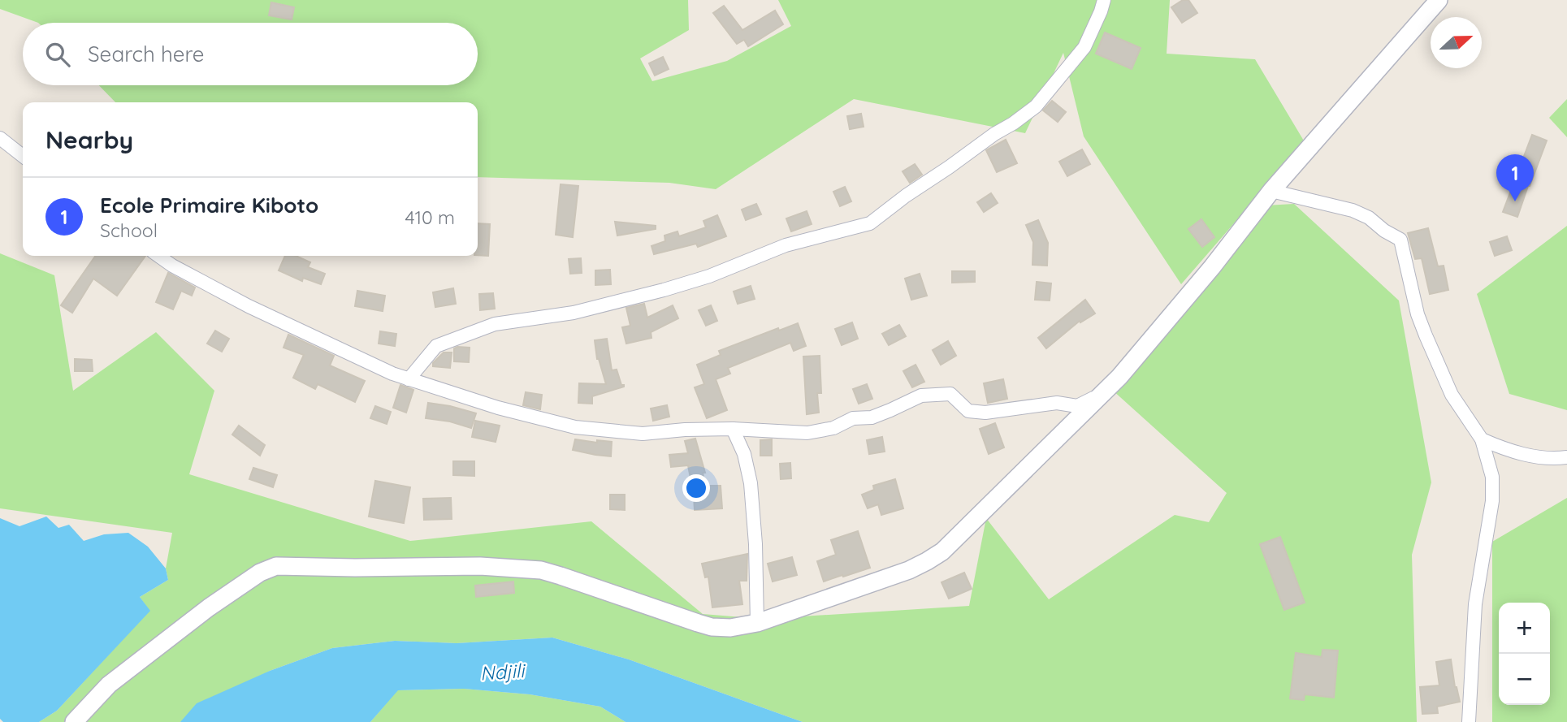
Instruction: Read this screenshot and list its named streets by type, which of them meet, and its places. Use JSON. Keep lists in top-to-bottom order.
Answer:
{
  "water": ["Ndjili"],
  "north": "right",
  "page": {
    "search": "Search here",
    "heading": "Nearby",
    "pins": "1",
    "list": [
      {
        "mark": "1",
        "name": "Ecole Primaire Kiboto",
        "note": "School",
        "value": "410 m"
      }
    ],
    "map_buttons": ["+", "−"]
  }
}
